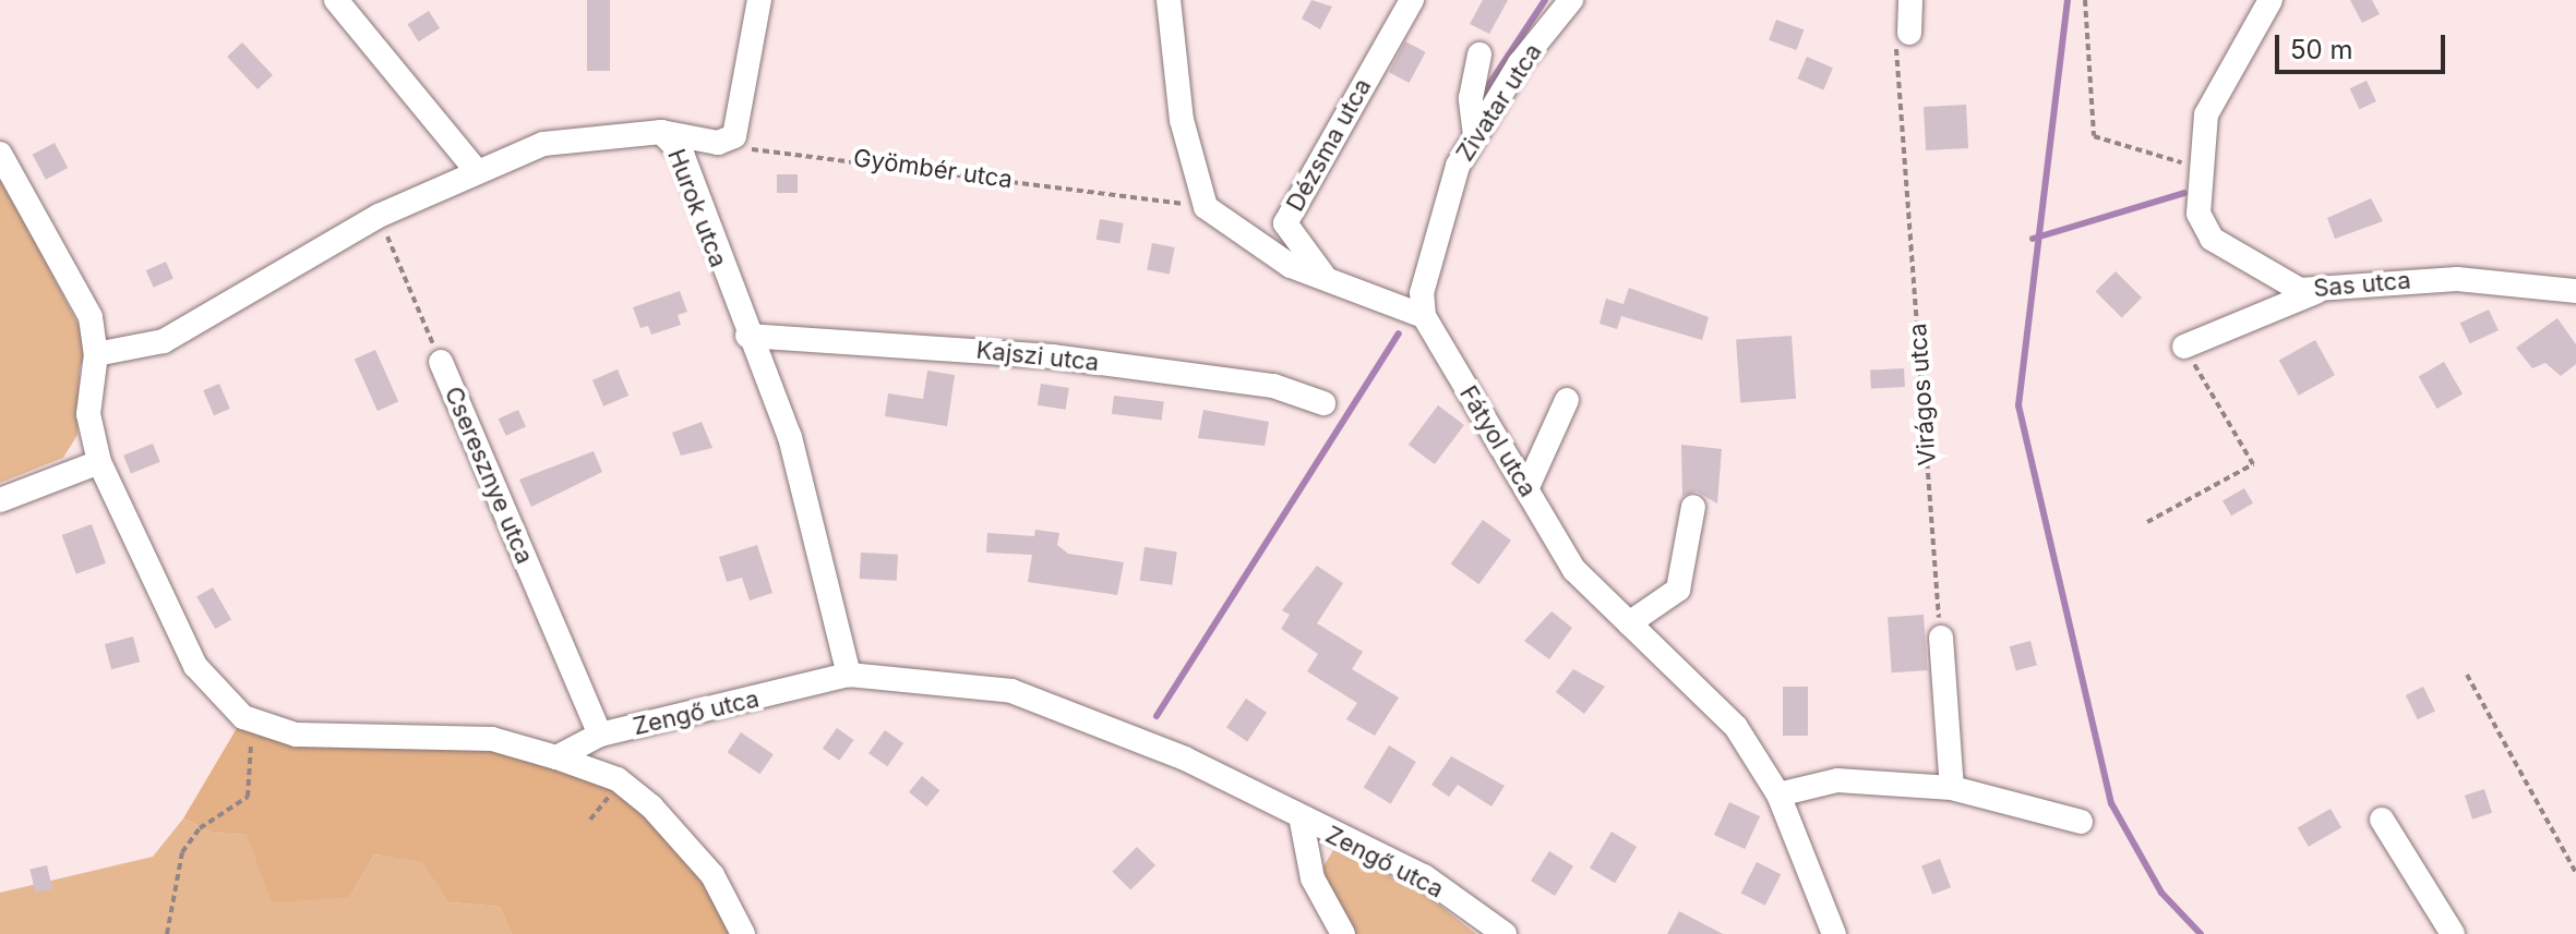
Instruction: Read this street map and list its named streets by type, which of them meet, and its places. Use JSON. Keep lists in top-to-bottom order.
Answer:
{
  "streets": {
    "street": [
      "Zivatar utca",
      "Dézsma utca",
      "Hurok utca",
      "Sas utca",
      "Kajszi utca",
      "Fátyol utca",
      "Cseresznye utca",
      "Zengő utca"
    ],
    "path": ["Gyömbér utca", "Virágos utca"]
  },
  "crossings": [
    ["Zivatar utca", "Fátyol utca"],
    ["Hurok utca", "Kajszi utca"],
    ["Hurok utca", "Cseresznye utca"],
    ["Hurok utca", "Zengő utca"],
    ["Cseresznye utca", "Zengő utca"]
  ],
  "scale_bar": "50 m"
}
